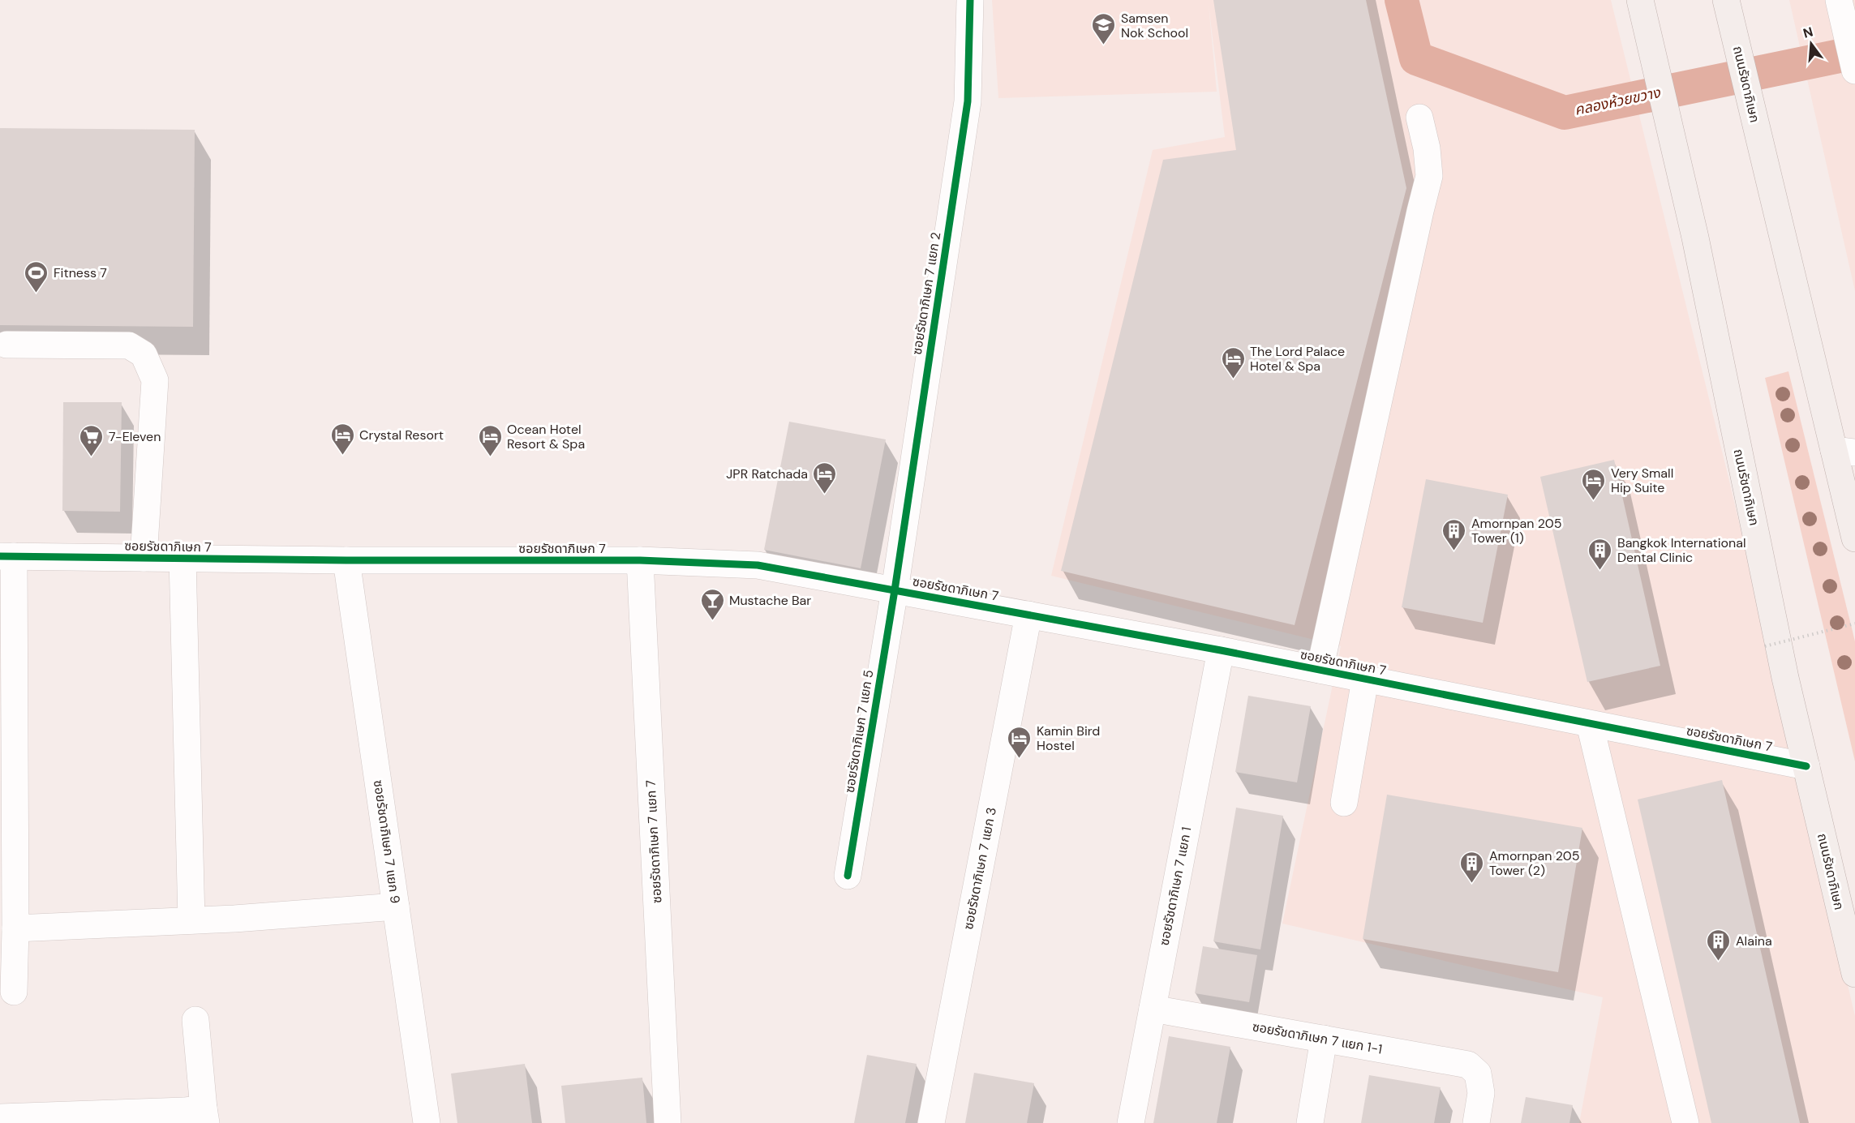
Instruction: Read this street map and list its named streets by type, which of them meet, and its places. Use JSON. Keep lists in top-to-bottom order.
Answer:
{
  "streets": {
    "main road": ["ถนนรัชดาภิเษก"],
    "street": [
      "ซอยรัชดาภิเษก 7 แยก 2",
      "ซอยรัชดาภิเษก 7",
      "ซอยรัชดาภิเษก 7 แยก 5",
      "ซอยรัชดาภิเษก 7 แยก 9",
      "ซอยรัชดาภิเษก 7 แยก 7",
      "ซอยรัชดาภิเษก 7 แยก 3",
      "ซอยรัชดาภิเษก 7 แยก 1",
      "ซอยรัชดาภิเษก 7 แยก 1-1"
    ]
  },
  "crossings": [
    ["ถนนรัชดาภิเษก", "ซอยรัชดาภิเษก 7"],
    ["ซอยรัชดาภิเษก 7 แยก 2", "ซอยรัชดาภิเษก 7"],
    ["ซอยรัชดาภิเษก 7 แยก 2", "ซอยรัชดาภิเษก 7 แยก 5"],
    ["ซอยรัชดาภิเษก 7", "ซอยรัชดาภิเษก 7 แยก 5"],
    ["ซอยรัชดาภิเษก 7", "ซอยรัชดาภิเษก 7 แยก 9"],
    ["ซอยรัชดาภิเษก 7", "ซอยรัชดาภิเษก 7 แยก 7"],
    ["ซอยรัชดาภิเษก 7", "ซอยรัชดาภิเษก 7 แยก 3"],
    ["ซอยรัชดาภิเษก 7", "ซอยรัชดาภิเษก 7 แยก 1"],
    ["ซอยรัชดาภิเษก 7 แยก 1", "ซอยรัชดาภิเษก 7 แยก 1-1"]
  ],
  "water": ["คลองห้วยขวาง"],
  "places": {
    "school or university": ["Samsen Nok School"],
    "sports": ["Fitness 7"],
    "hotel": [
      "The Lord Palace Hotel & Spa",
      "Crystal Resort",
      "Ocean Hotel Resort & Spa",
      "JPR Ratchada",
      "Very Small Hip Suite",
      "Kamin Bird Hostel"
    ],
    "supermarket": ["7-Eleven"],
    "building": [
      "Amornpan 205 Tower (1)",
      "Bangkok International Dental Clinic",
      "Amornpan 205 Tower (2)",
      "Alaina"
    ],
    "bar": ["Mustache Bar"]
  },
  "north": "top"
}
